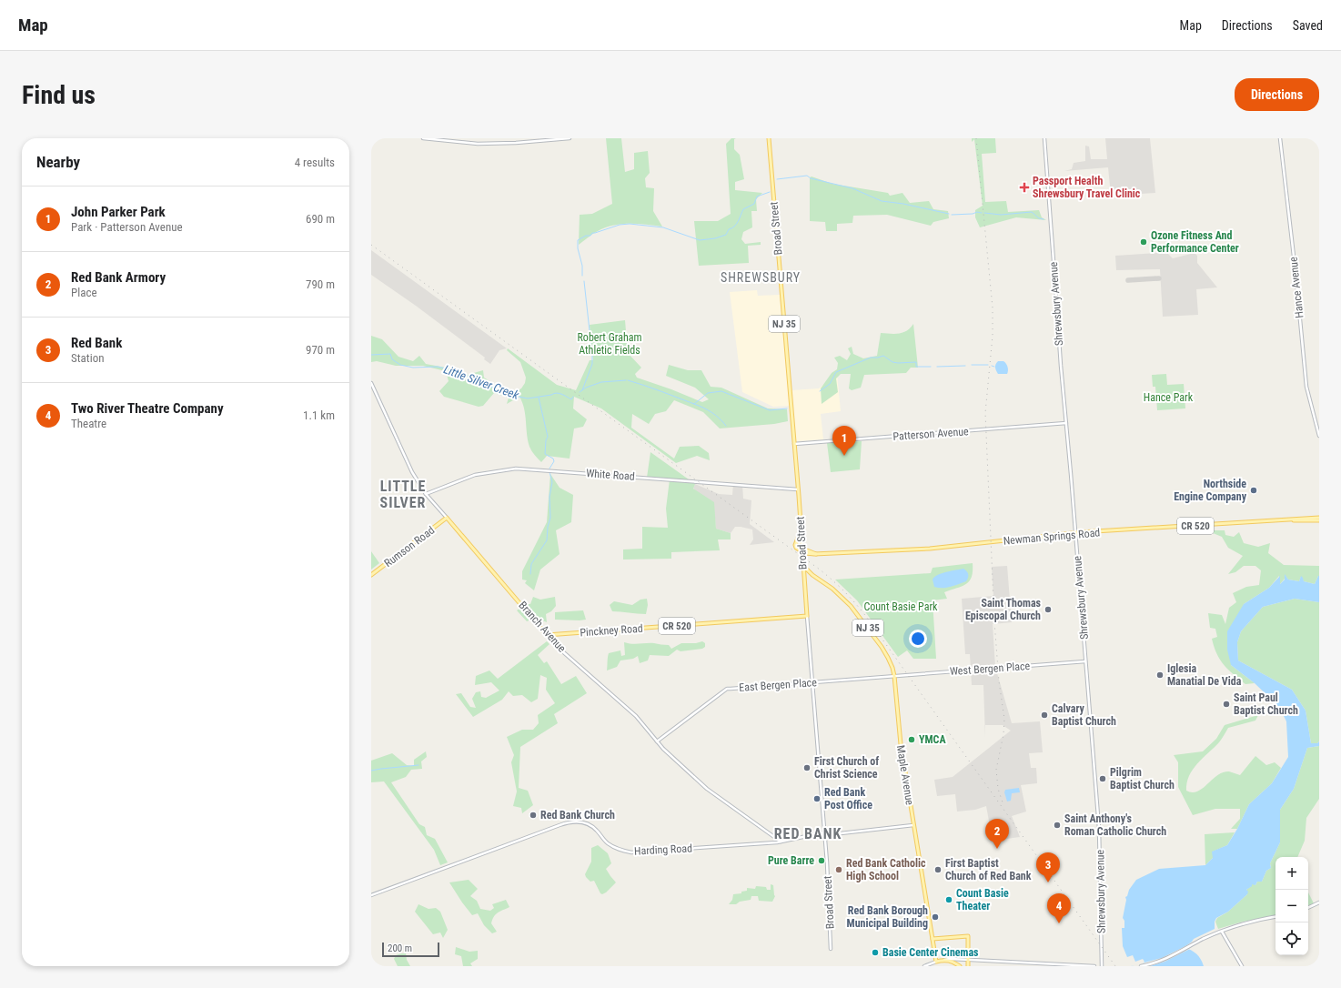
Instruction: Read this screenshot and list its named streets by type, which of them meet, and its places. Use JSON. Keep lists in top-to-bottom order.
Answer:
{
  "streets": {
    "main road": [
      "Broad Street",
      "NJ 35",
      "CR 520",
      "Newman Springs Road",
      "Rumson Road",
      "Branch Avenue",
      "Pinckney Road",
      "Maple Avenue"
    ],
    "street": [
      "Hance Avenue",
      "Shrewsbury Avenue",
      "Patterson Avenue",
      "White Road",
      "West Bergen Place",
      "East Bergen Place",
      "Harding Road"
    ]
  },
  "crossings": [
    ["Broad Street", "Patterson Avenue"],
    ["Broad Street", "White Road"],
    ["Broad Street", "Newman Springs Road"],
    ["Broad Street", "Pinckney Road"],
    ["Broad Street", "East Bergen Place"],
    ["Broad Street", "Maple Avenue"],
    ["Broad Street", "Harding Road"],
    ["Shrewsbury Avenue", "Patterson Avenue"],
    ["Shrewsbury Avenue", "Newman Springs Road"],
    ["Shrewsbury Avenue", "West Bergen Place"],
    ["White Road", "Branch Avenue"],
    ["Rumson Road", "Branch Avenue"],
    ["Branch Avenue", "Pinckney Road"],
    ["Branch Avenue", "East Bergen Place"],
    ["Branch Avenue", "Harding Road"],
    ["West Bergen Place", "East Bergen Place"],
    ["West Bergen Place", "Maple Avenue"],
    ["East Bergen Place", "Maple Avenue"],
    ["Maple Avenue", "Harding Road"]
  ],
  "districts": ["SHREWSBURY", "LITTLE SILVER", "RED BANK"],
  "water": ["Little Silver Creek"],
  "parks": ["Robert Graham Athletic Fields", "Hance Park", "Count Basie Park"],
  "places": {
    "health": ["Passport Health Shrewsbury Travel Clinic"],
    "other": [
      "Ozone Fitness And Performance Center",
      "Northside Engine Company",
      "Saint Thomas Episcopal Church",
      "Iglesia Manatial De Vida",
      "Saint Paul Baptist Church",
      "Calvary Baptist Church",
      "YMCA",
      "First Church of Christ Science",
      "Pilgrim Baptist Church",
      "Red Bank Post Office",
      "Red Bank Church",
      "Saint Anthony's Roman Catholic Church",
      "Pure Barre",
      "Red Bank Catholic High School",
      "First Baptist Church of Red Bank",
      "Count Basie Theater",
      "Red Bank Borough Municipal Building",
      "Basie Center Cinemas"
    ]
  },
  "scale_bar": "200 m",
  "page": {
    "header": "Map",
    "nav": ["Map", "Directions", "Saved"],
    "buttons": "Directions",
    "title": "Find us",
    "heading": ["Nearby", "4 results"],
    "list": [
      {
        "mark": "1",
        "name": "John Parker Park",
        "note": "Park · Patterson Avenue",
        "value": "690 m"
      },
      {
        "mark": "2",
        "name": "Red Bank Armory",
        "note": "Place",
        "value": "790 m"
      },
      {
        "mark": "3",
        "name": "Red Bank",
        "note": "Station",
        "value": "970 m"
      },
      {
        "mark": "4",
        "name": "Two River Theatre Company",
        "note": "Theatre",
        "value": "1.1 km"
      }
    ],
    "pins": [
      "1",
      "2",
      "3",
      "4"
    ],
    "map_buttons": ["+", "−"],
    "scale": "200 m"
  }
}
